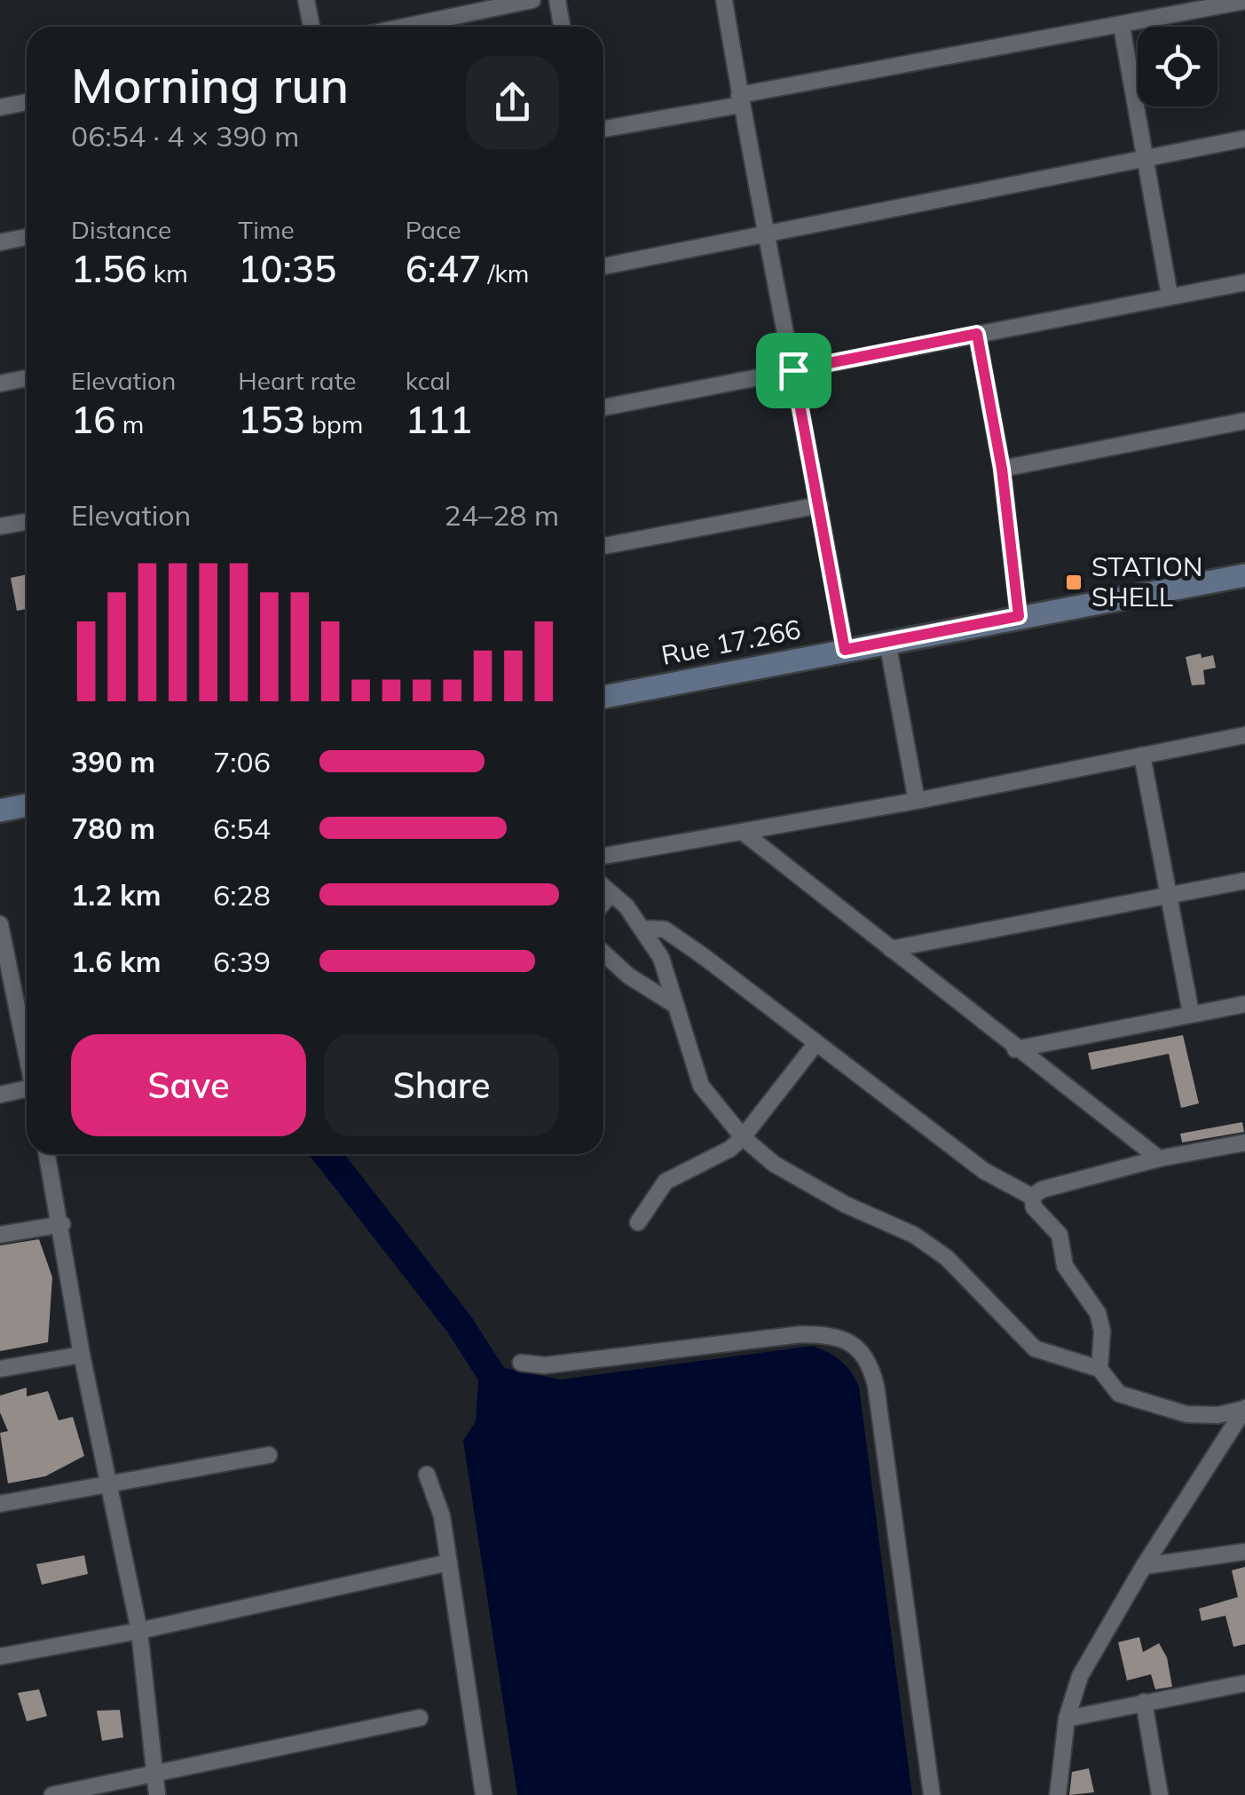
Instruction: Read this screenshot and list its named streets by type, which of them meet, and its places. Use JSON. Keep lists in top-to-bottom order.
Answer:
{
  "streets": {
    "main road": ["Rue 17.266"]
  },
  "places": {
    "transit": ["STATION SHELL"]
  },
  "page": {
    "heading": ["Morning run", "06:54 · 4 × 390 m"],
    "stats": [
      ["Distance", "1.56 km"],
      ["Time", "10:35"],
      ["Pace", "6:47 /km"],
      ["Elevation", "16 m"],
      ["Heart rate", "153 bpm"],
      ["kcal", "111"]
    ],
    "chart": ["Elevation", "24–28 m"],
    "list": [
      {
        "name": "390 m",
        "note": "7:06"
      },
      {
        "name": "780 m",
        "note": "6:54"
      },
      {
        "name": "1.2 km",
        "note": "6:28"
      },
      {
        "name": "1.6 km",
        "note": "6:39"
      }
    ],
    "buttons": ["Save", "Share"]
  }
}
